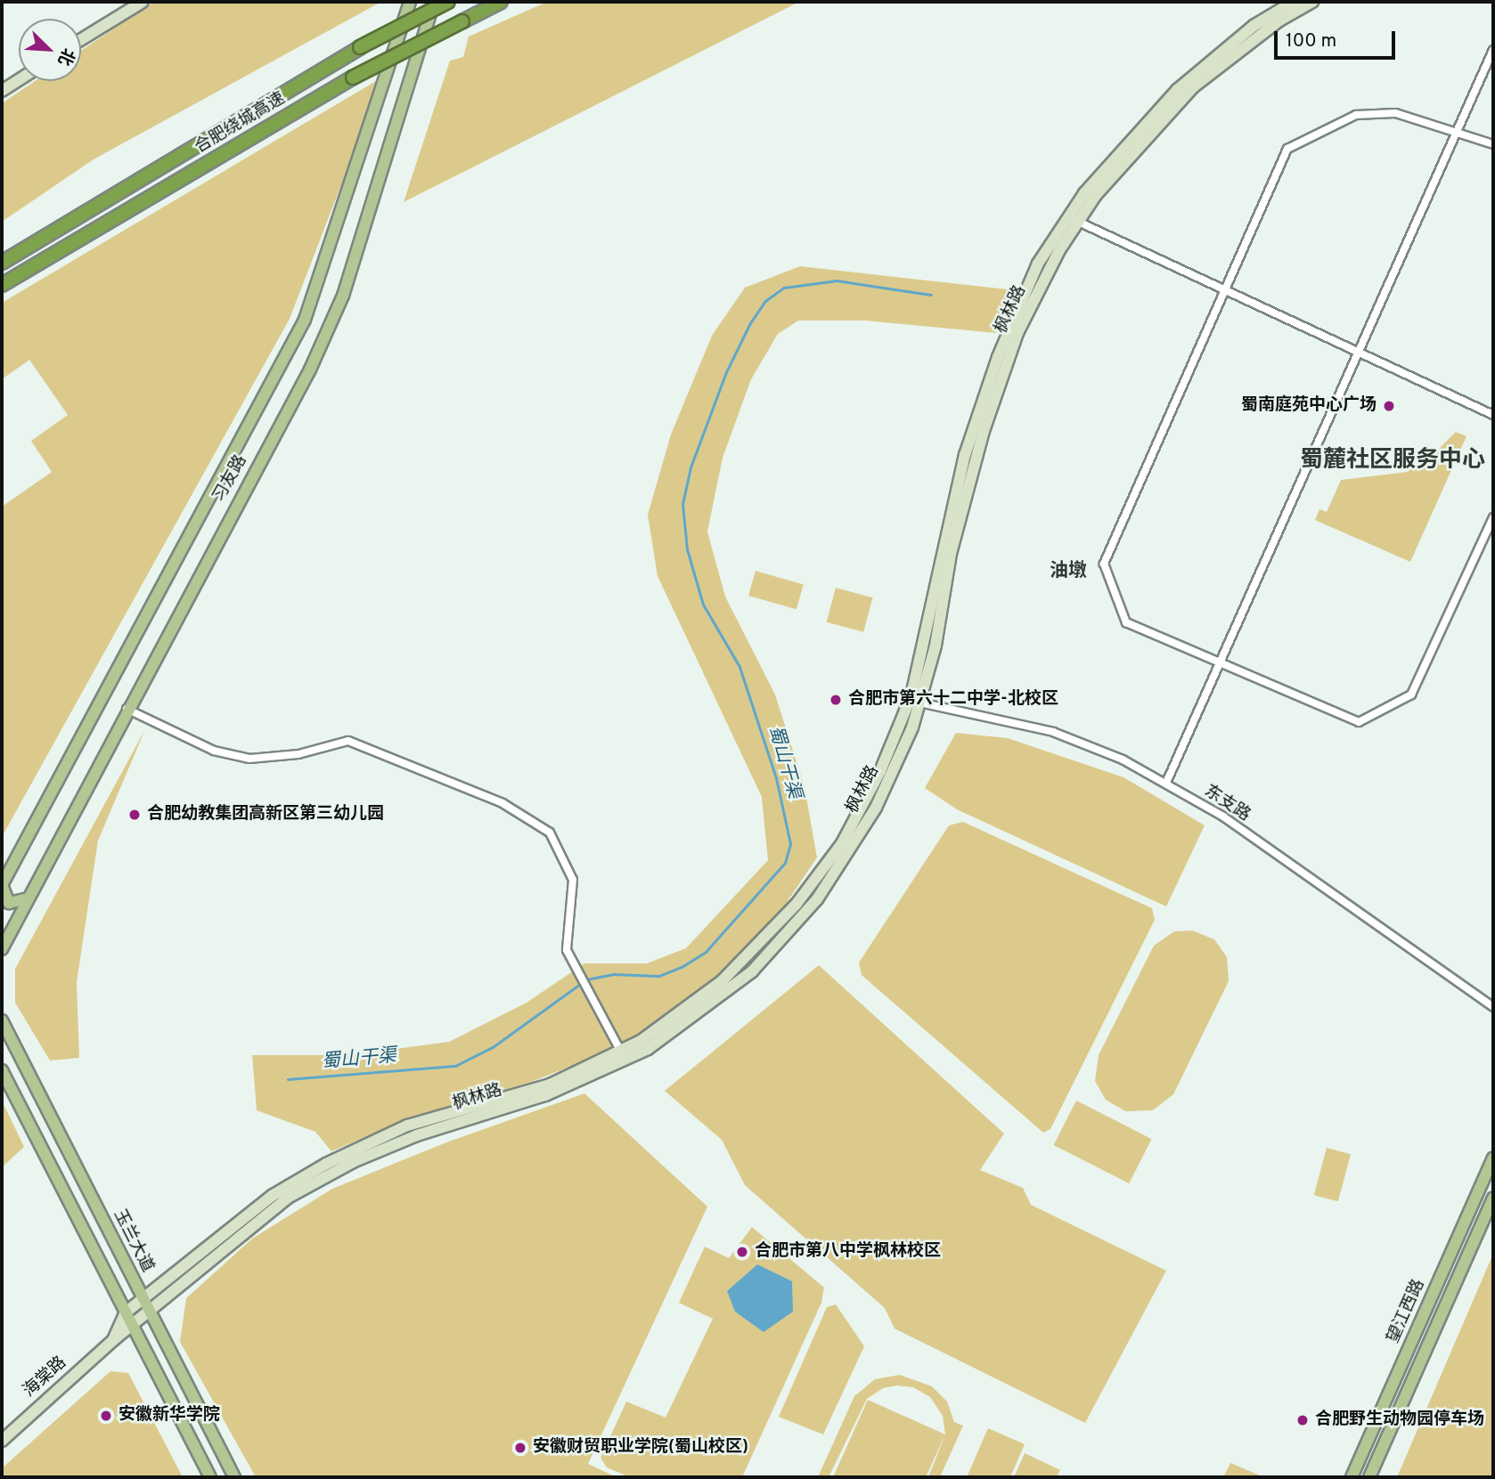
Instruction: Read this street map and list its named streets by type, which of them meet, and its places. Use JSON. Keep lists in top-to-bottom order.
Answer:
{
  "streets": {
    "highway": ["合肥绕城高速"],
    "main road": [
      "枫林路",
      "习友路",
      "玉兰大道",
      "望江西路",
      "海棠路"
    ],
    "street": ["东支路"]
  },
  "crossings": [
    ["枫林路", "东支路"],
    ["枫林路", "玉兰大道"],
    ["枫林路", "海棠路"]
  ],
  "districts": ["蜀麓社区服务中心", "油墩"],
  "water": ["蜀山干渠"],
  "places": [
    "蜀南庭苑中心广场",
    "合肥市第六十二中学-北校区",
    "合肥幼教集团高新区第三幼儿园",
    "合肥市第八中学枫林校区",
    "安徽新华学院",
    "合肥野生动物园停车场",
    "安徽财贸职业学院(蜀山校区)"
  ],
  "scale_bar": "100 m",
  "north": "bottom right"
}
